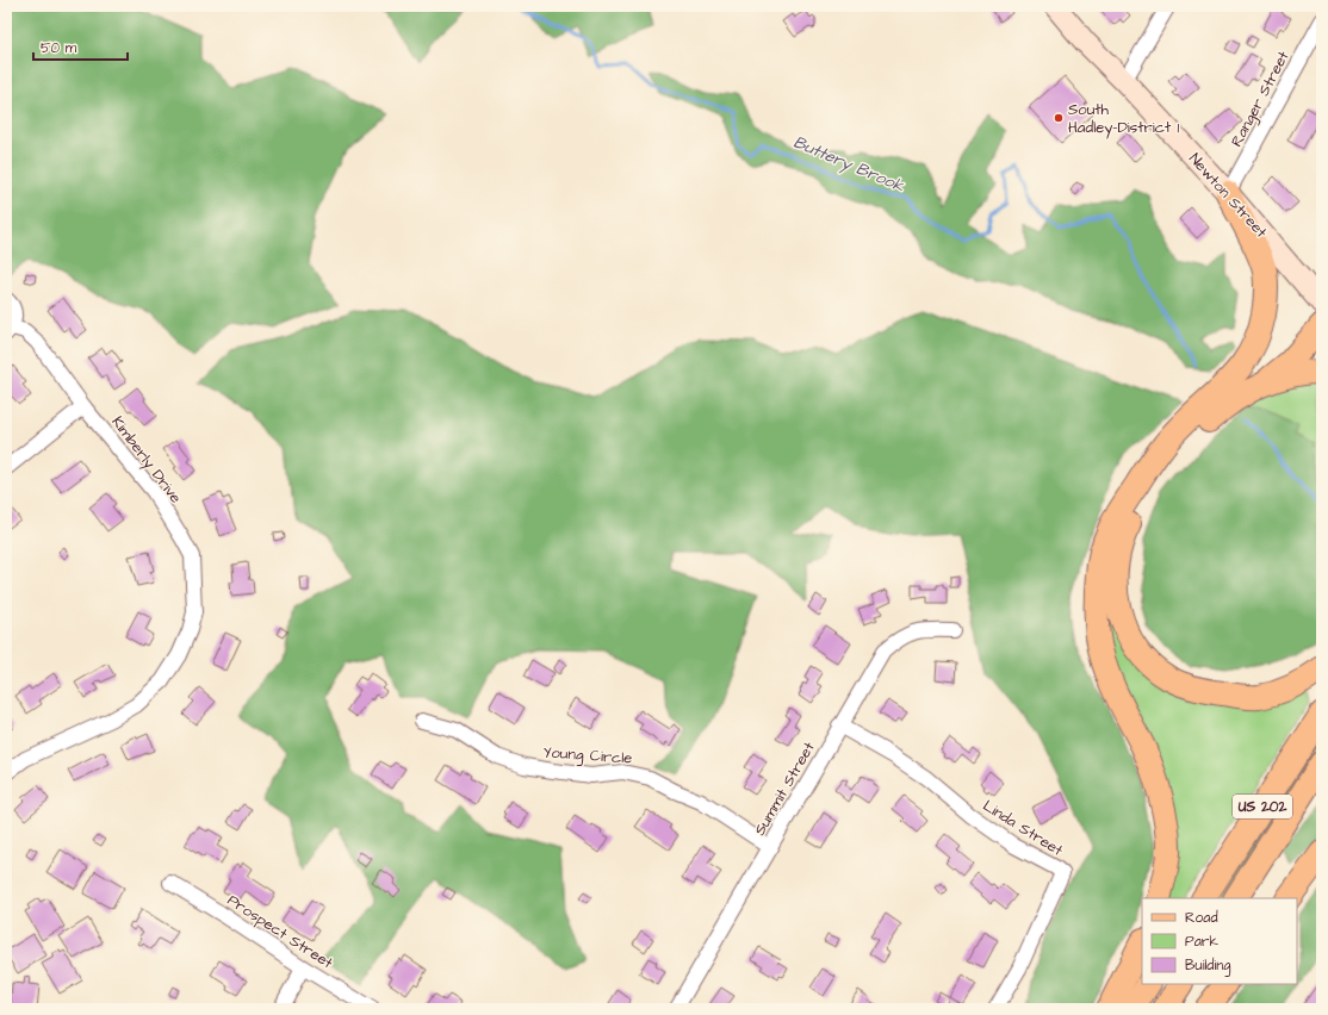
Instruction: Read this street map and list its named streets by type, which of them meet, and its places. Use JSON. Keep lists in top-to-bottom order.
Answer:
{
  "streets": {
    "main road": ["Newton Street", "US 202"],
    "street": [
      "Ranger Street",
      "Kimberly Drive",
      "Young Circle",
      "Summit Street",
      "Linda Street",
      "Prospect Street"
    ]
  },
  "crossings": [
    ["Ranger Street", "Newton Street"],
    ["Young Circle", "Summit Street"],
    ["Summit Street", "Linda Street"]
  ],
  "water": ["Buttery Brook"],
  "places": ["South Hadley-District 1"],
  "legend": ["Road", "Park", "Building"],
  "scale_bar": "50 m"
}
